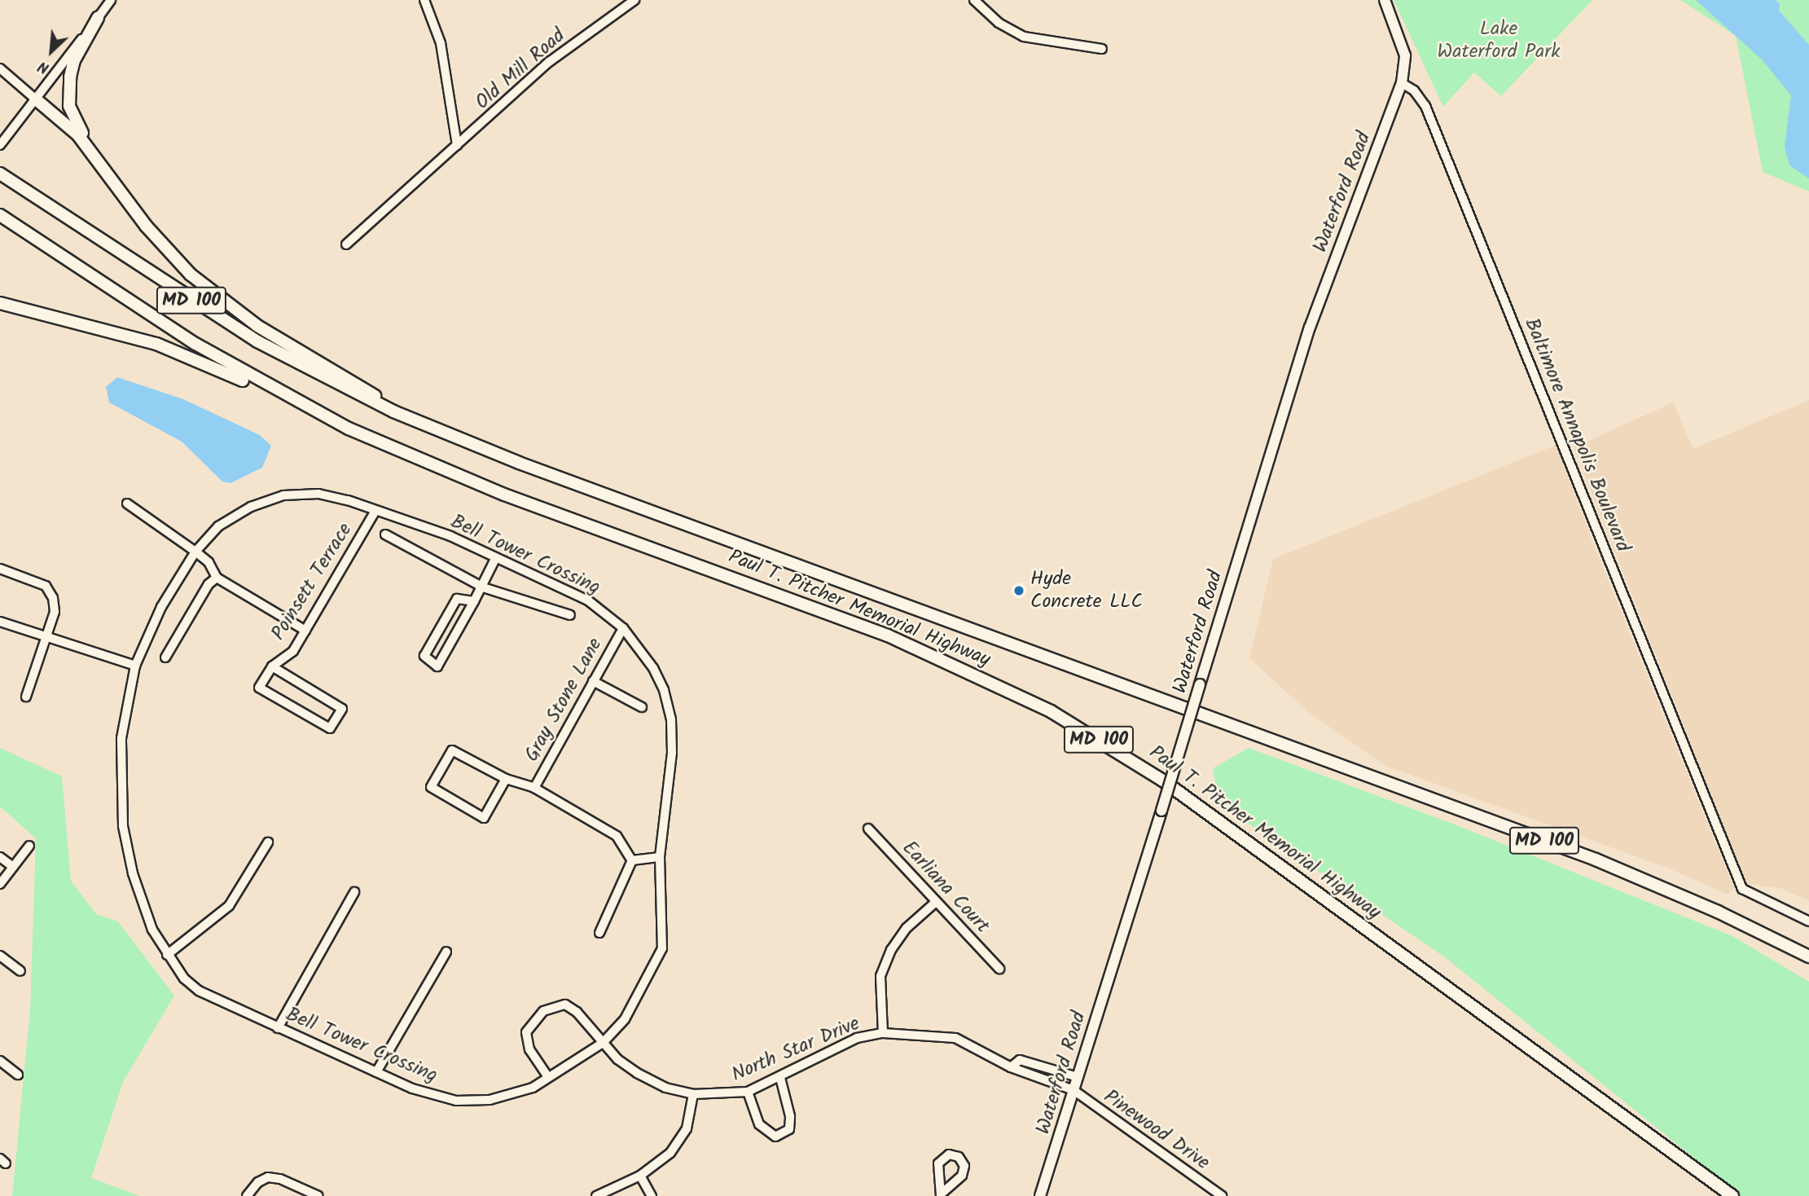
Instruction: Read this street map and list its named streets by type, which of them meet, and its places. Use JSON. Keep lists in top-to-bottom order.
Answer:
{
  "streets": {
    "highway": ["MD 100", "Paul T. Pitcher Memorial Highway"],
    "main road": ["Waterford Road"],
    "street": [
      "Old Mill Road",
      "Baltimore Annapolis Boulevard",
      "Bell Tower Crossing",
      "Poinsett Terrace",
      "Gray Stone Lane",
      "Earliana Court",
      "North Star Drive",
      "Pinewood Drive"
    ]
  },
  "crossings": [
    ["Waterford Road", "Baltimore Annapolis Boulevard"],
    ["Waterford Road", "North Star Drive"],
    ["Waterford Road", "Pinewood Drive"],
    ["Bell Tower Crossing", "Poinsett Terrace"],
    ["Bell Tower Crossing", "Gray Stone Lane"],
    ["Bell Tower Crossing", "North Star Drive"],
    ["North Star Drive", "Pinewood Drive"]
  ],
  "parks": ["Lake Waterford Park"],
  "places": ["Hyde Concrete LLC"],
  "north": "bottom left"
}
